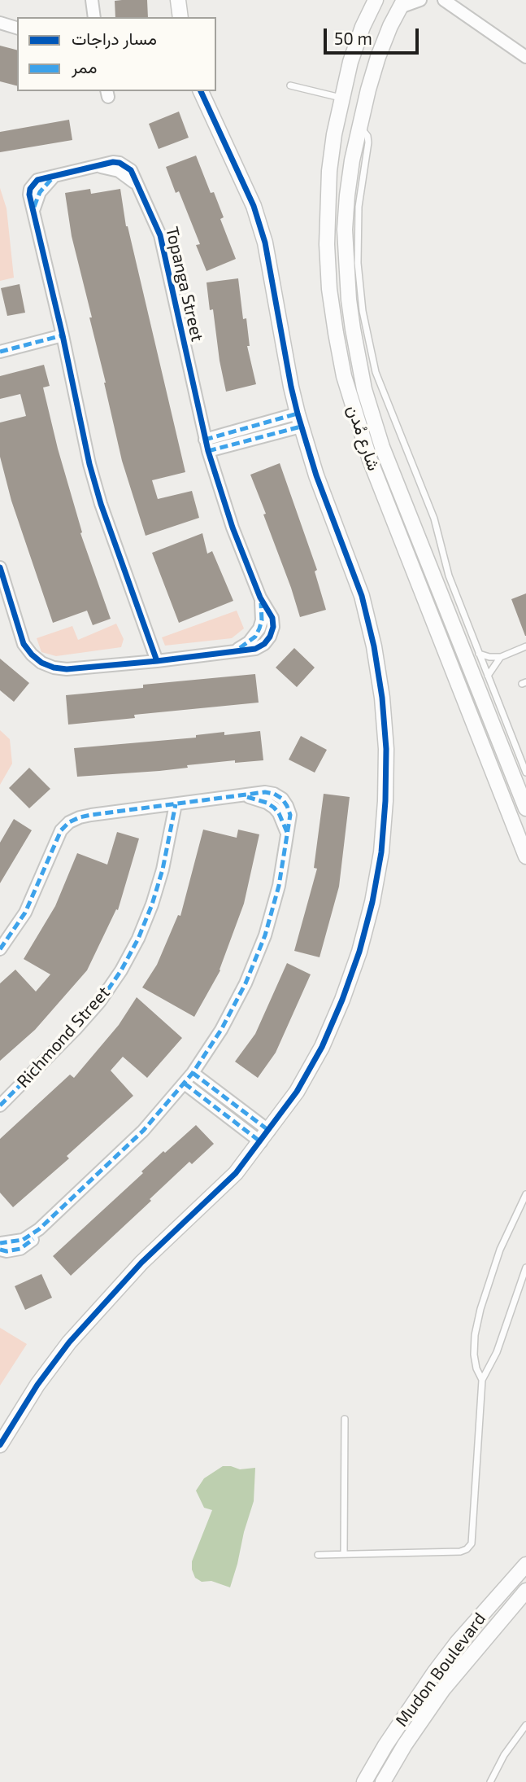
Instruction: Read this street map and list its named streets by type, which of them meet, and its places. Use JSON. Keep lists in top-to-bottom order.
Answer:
{
  "streets": {
    "street": [
      "Topanga Street",
      "شارع مُدن",
      "Richmond Street",
      "Mudon Boulevard"
    ]
  },
  "legend": ["مسار دراجات", "ممر"],
  "scale_bar": "50 m"
}
